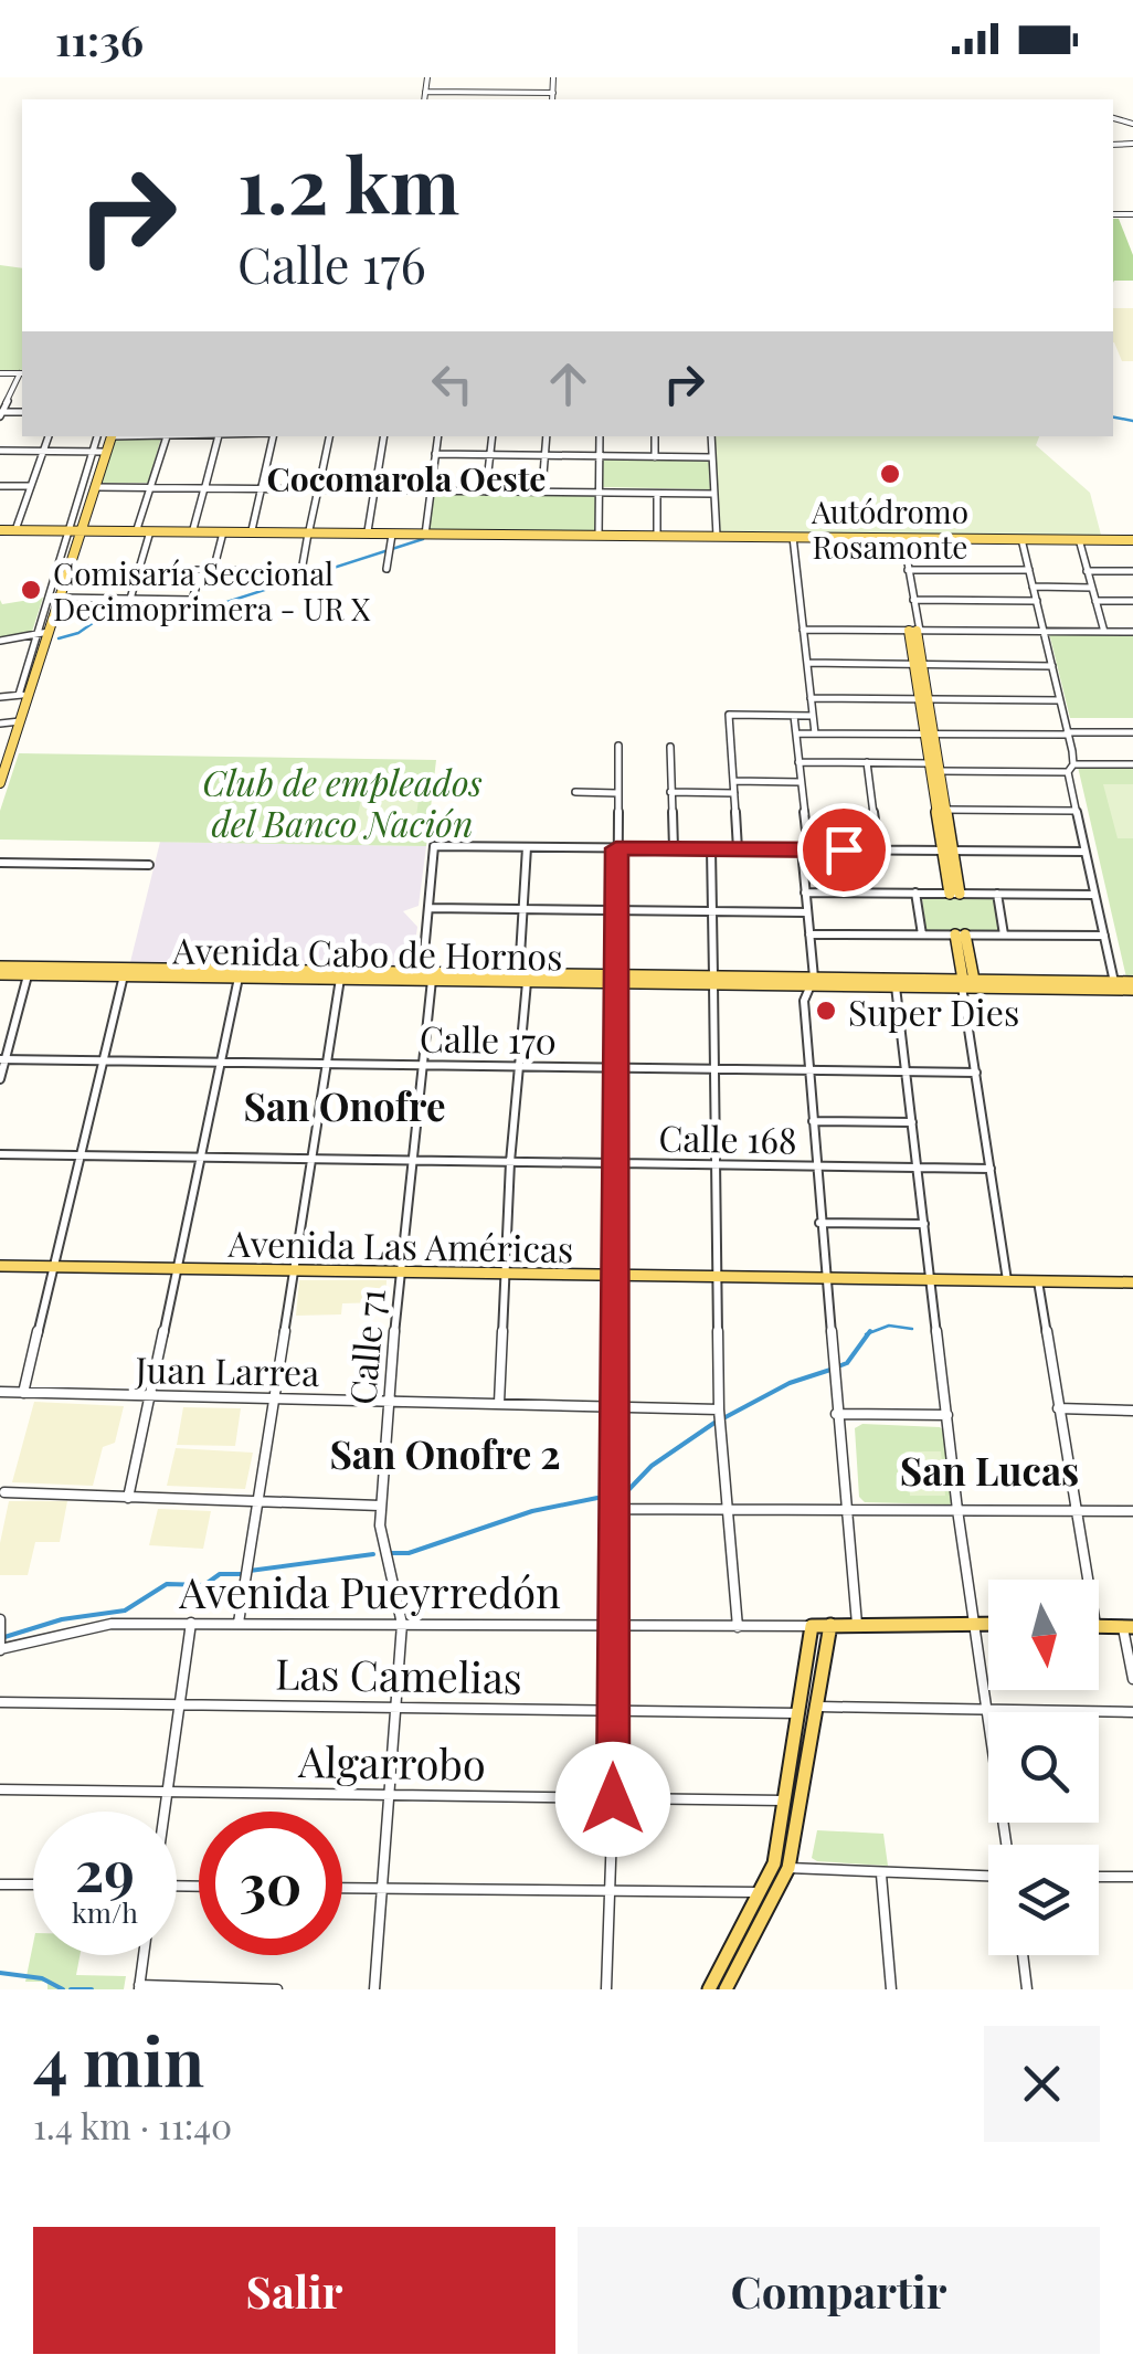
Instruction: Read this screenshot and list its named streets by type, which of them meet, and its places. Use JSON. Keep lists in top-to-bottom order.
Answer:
{
  "streets": {
    "main road": ["Avenida Cabo de Hornos", "Avenida Las Américas", "Avenida Pueyrredón"],
    "street": [
      "Calle 170",
      "Calle 168",
      "Calle 71",
      "Juan Larrea",
      "Las Camelias",
      "Algarrobo"
    ]
  },
  "crossings": [
    ["Avenida Cabo de Hornos", "Calle 71"],
    ["Calle 170", "Calle 71"],
    ["Calle 168", "Calle 71"],
    ["Avenida Las Américas", "Calle 71"],
    ["Calle 71", "Juan Larrea"],
    ["Calle 71", "Avenida Pueyrredón"],
    ["Calle 71", "Las Camelias"],
    ["Calle 71", "Algarrobo"]
  ],
  "districts": [
    "Cocomarola Oeste",
    "San Onofre",
    "San Onofre 2",
    "San Lucas"
  ],
  "parks": ["Club de empleados del Banco Nación"],
  "places": ["Autódromo Rosamonte", "Comisaría Seccional Decimoprimera - UR X", "Super Dies"],
  "north": "bottom",
  "page": {
    "status": "11:36",
    "turn": ["1.2 km", "Calle 176"],
    "speed": "29 km/h",
    "limit": "30",
    "heading": ["4 min", "1.4 km · 11:40"],
    "buttons": ["Salir", "Compartir"]
  }
}
